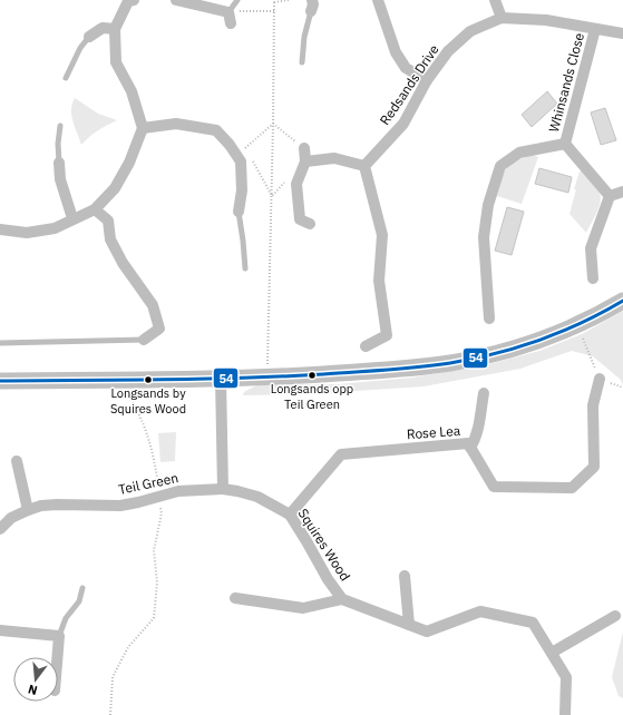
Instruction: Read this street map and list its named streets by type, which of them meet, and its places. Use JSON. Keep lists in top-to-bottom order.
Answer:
{
  "streets": {
    "street": [
      "Whinsands Close",
      "Redsands Drive",
      "Rose Lea",
      "Teil Green",
      "Squires Wood"
    ]
  },
  "crossings": [
    ["Whinsands Close", "Redsands Drive"],
    ["Rose Lea", "Squires Wood"],
    ["Teil Green", "Squires Wood"]
  ],
  "places": ["Longsands opp Teil Green", "Longsands by Squires Wood"],
  "lines": ["transit line 54"],
  "north": "bottom"
}
